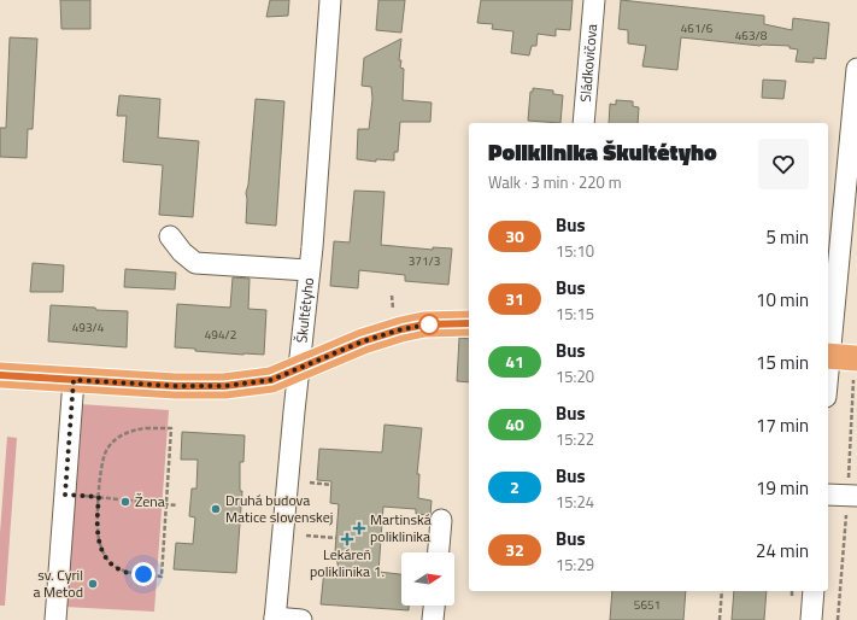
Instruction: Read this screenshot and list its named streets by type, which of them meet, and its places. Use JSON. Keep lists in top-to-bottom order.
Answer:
{
  "streets": {
    "street": ["Sládkovičova", "Škultétyho"]
  },
  "places": {
    "other": ["Žena", "Druhá budova Matice slovenskej", "sv. Cyril a Metod"],
    "health": ["Martinská poliklinika", "Lekáreň poliklinika 1."]
  },
  "lines": ["bus line 30"],
  "house_numbers": [
    "461/6",
    "463/8",
    "371/3",
    "493/4",
    "494/2",
    "5651"
  ],
  "north": "right",
  "page": {
    "heading": ["Poliklinika Škultétyho", "Walk · 3 min · 220 m"],
    "list": [
      {
        "mark": "30",
        "name": "Bus",
        "note": "15:10",
        "value": "5 min"
      },
      {
        "mark": "31",
        "name": "Bus",
        "note": "15:15",
        "value": "10 min"
      },
      {
        "mark": "41",
        "name": "Bus",
        "note": "15:20",
        "value": "15 min"
      },
      {
        "mark": "40",
        "name": "Bus",
        "note": "15:22",
        "value": "17 min"
      },
      {
        "mark": "2",
        "name": "Bus",
        "note": "15:24",
        "value": "19 min"
      },
      {
        "mark": "32",
        "name": "Bus",
        "note": "15:29",
        "value": "24 min"
      }
    ]
  }
}
